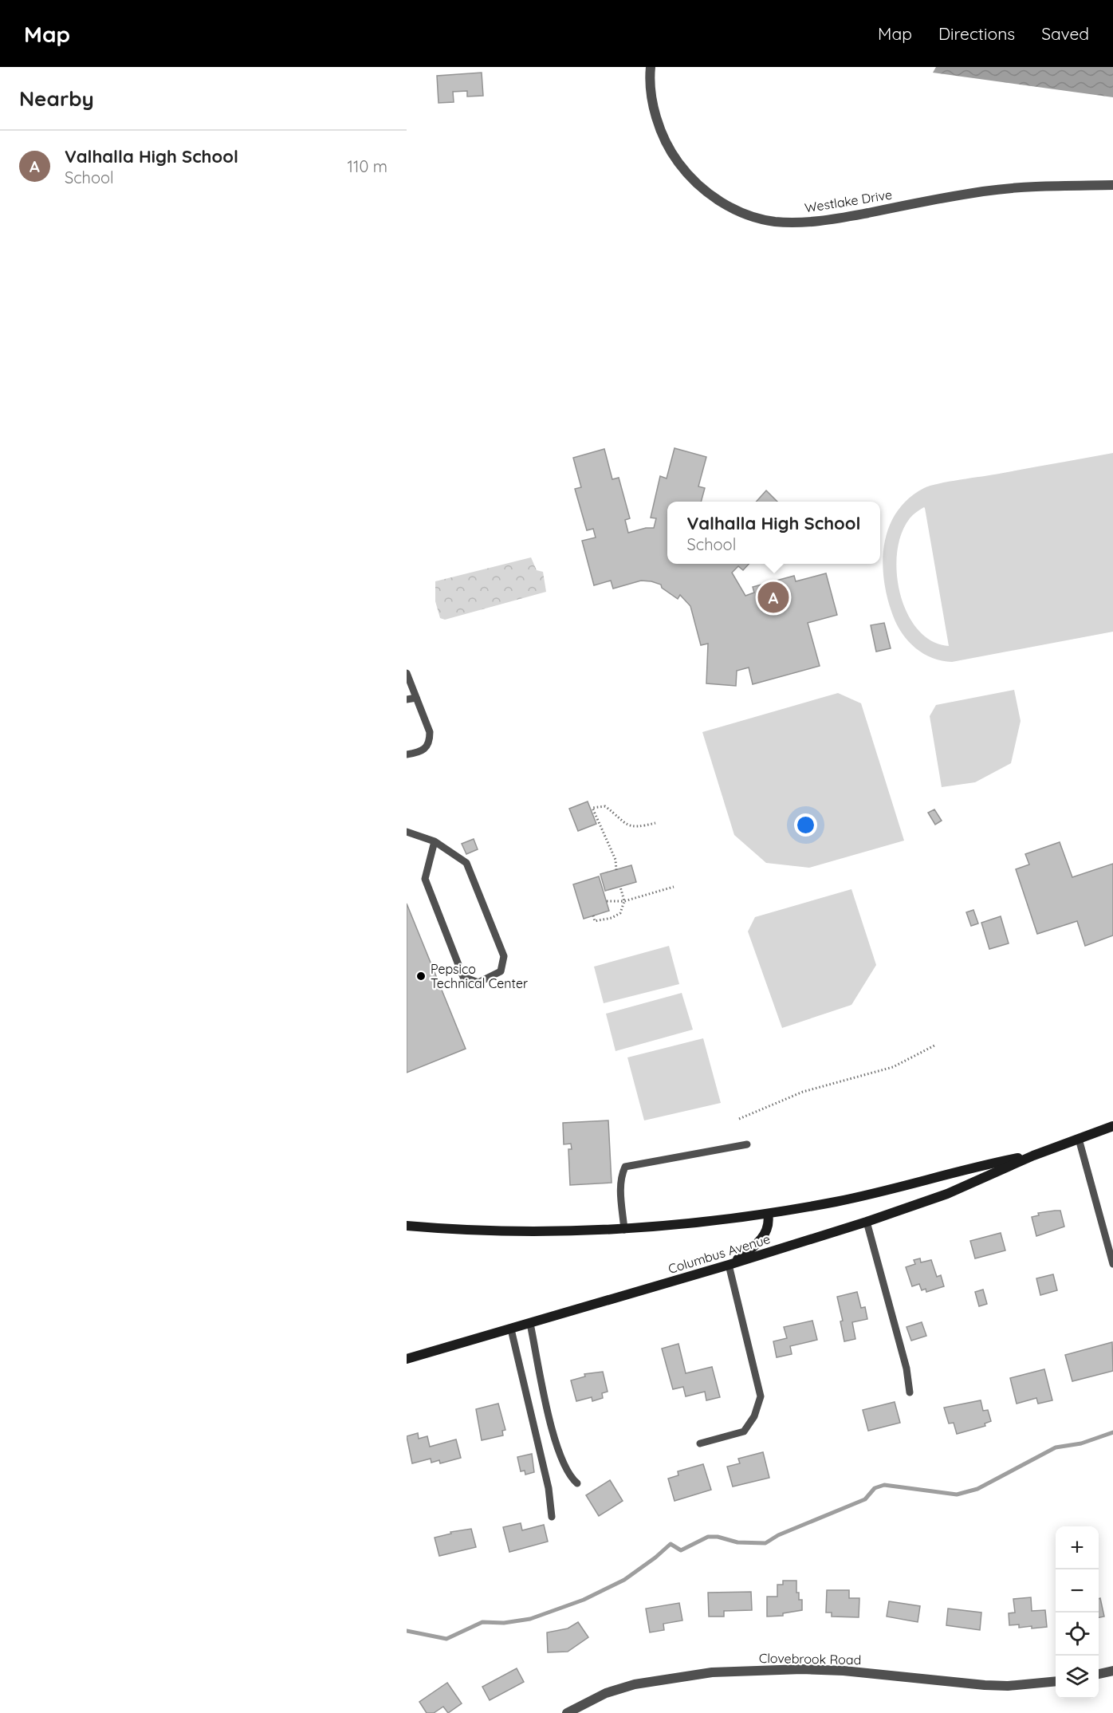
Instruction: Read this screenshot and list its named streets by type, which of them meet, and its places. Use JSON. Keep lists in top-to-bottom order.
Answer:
{
  "streets": {
    "street": ["Westlake Drive", "Columbus Avenue", "Clovebrook Road"]
  },
  "places": ["Pepsico Technical Center"],
  "page": {
    "header": "Map",
    "nav": ["Map", "Directions", "Saved"],
    "heading": "Nearby",
    "list": [
      {
        "mark": "A",
        "name": "Valhalla High School",
        "note": "School",
        "value": "110 m"
      }
    ],
    "popup": ["Valhalla High School", "School"],
    "pins": "A",
    "map_buttons": ["+", "−"]
  }
}
